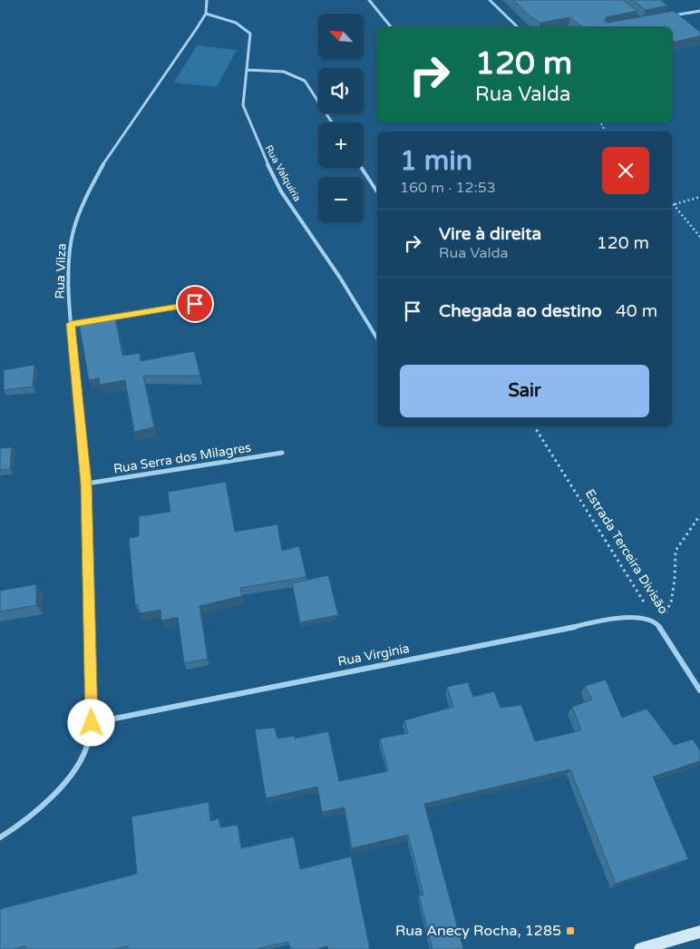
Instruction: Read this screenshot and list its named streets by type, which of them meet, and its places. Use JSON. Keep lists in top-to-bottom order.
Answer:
{
  "streets": {
    "street": [
      "Rua Valquíria",
      "Rua Vilza",
      "Rua Serra dos Milagres",
      "Estrada Terceira Divisão",
      "Rua Virginia"
    ]
  },
  "crossings": [
    ["Rua Valquíria", "Rua Vilza"],
    ["Rua Vilza", "Rua Serra dos Milagres"],
    ["Rua Vilza", "Rua Virginia"],
    ["Estrada Terceira Divisão", "Rua Virginia"]
  ],
  "places": {
    "transit": ["Rua Anecy Rocha, 1285"]
  },
  "north": "top left",
  "page": {
    "map_buttons": ["+", "−"],
    "turn": ["120 m", "Rua Valda"],
    "heading": ["1 min", "160 m · 12:53"],
    "list": [
      {
        "name": "Vire à direita",
        "note": "Rua Valda",
        "value": "120 m"
      },
      {
        "name": "Chegada ao destino",
        "value": "40 m"
      }
    ],
    "buttons": "Sair"
  }
}
